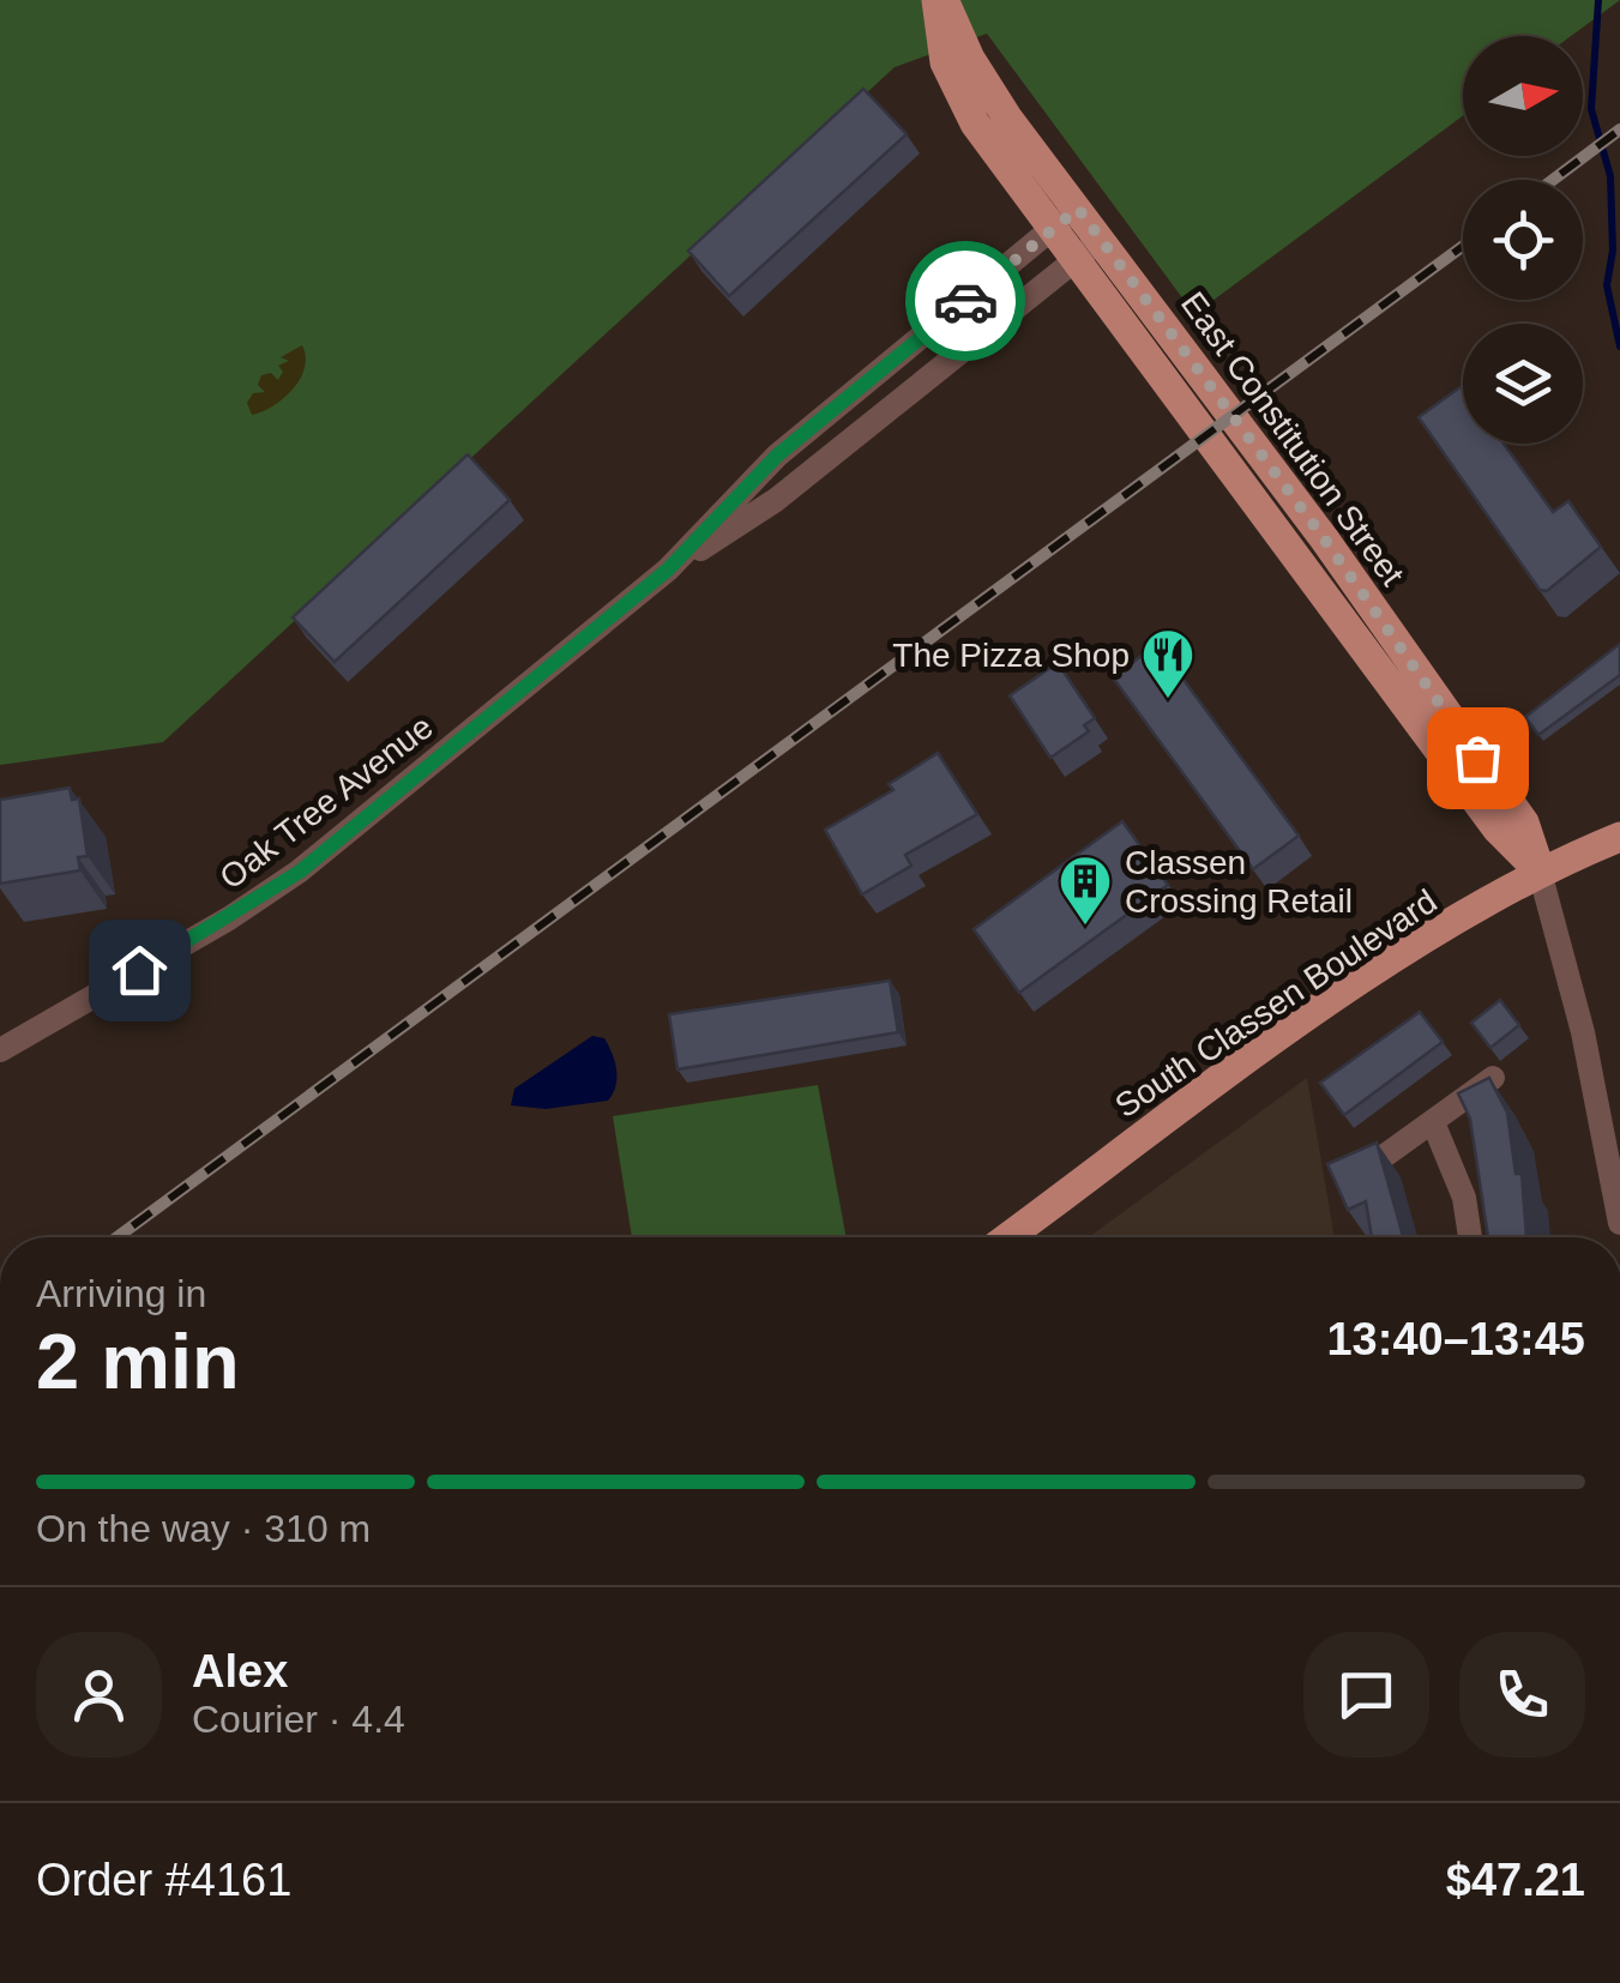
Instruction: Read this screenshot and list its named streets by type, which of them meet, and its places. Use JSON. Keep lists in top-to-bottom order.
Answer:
{
  "streets": {
    "main road": ["East Constitution Street", "South Classen Boulevard"],
    "street": ["Oak Tree Avenue"]
  },
  "crossings": [
    ["East Constitution Street", "Oak Tree Avenue"],
    ["East Constitution Street", "South Classen Boulevard"]
  ],
  "places": {
    "restaurant": ["The Pizza Shop"],
    "building": ["Classen Crossing Retail"]
  },
  "north": "right",
  "page": {
    "heading": ["2 min", "Arriving in", "13:40–13:45"],
    "panel": [
      "Alex",
      "Courier · 4.4",
      "Order #4161",
      "$47.21"
    ],
    "bar": "On the way · 310 m"
  }
}
